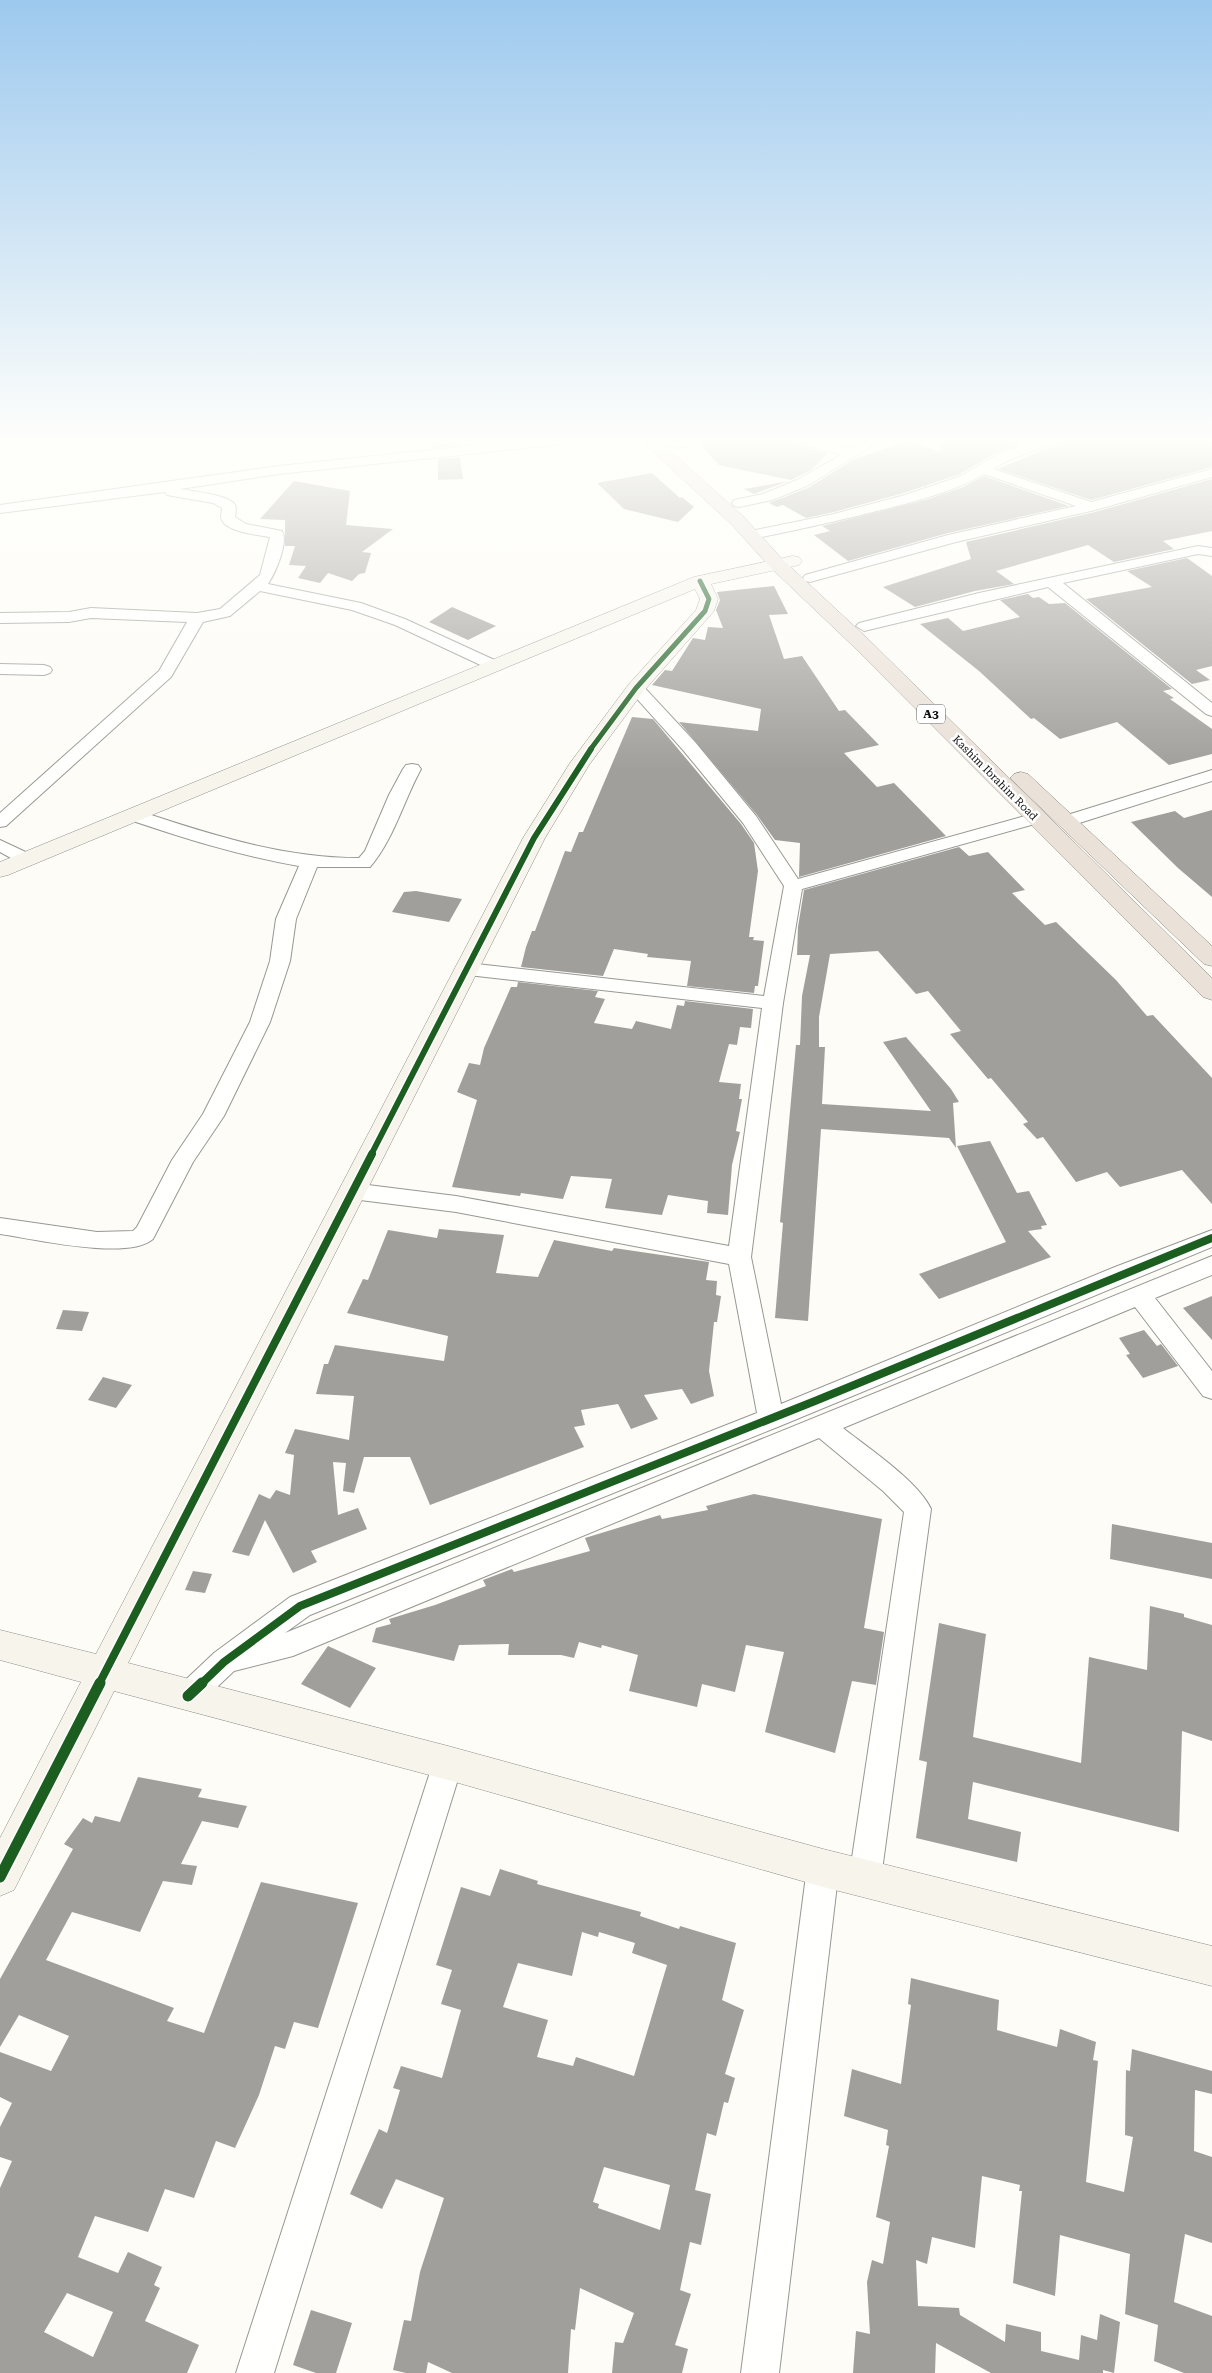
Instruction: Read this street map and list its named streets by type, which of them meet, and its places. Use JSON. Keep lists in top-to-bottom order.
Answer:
{
  "streets": {
    "highway": ["A3", "Kashim Ibrahim Road"]
  }
}
